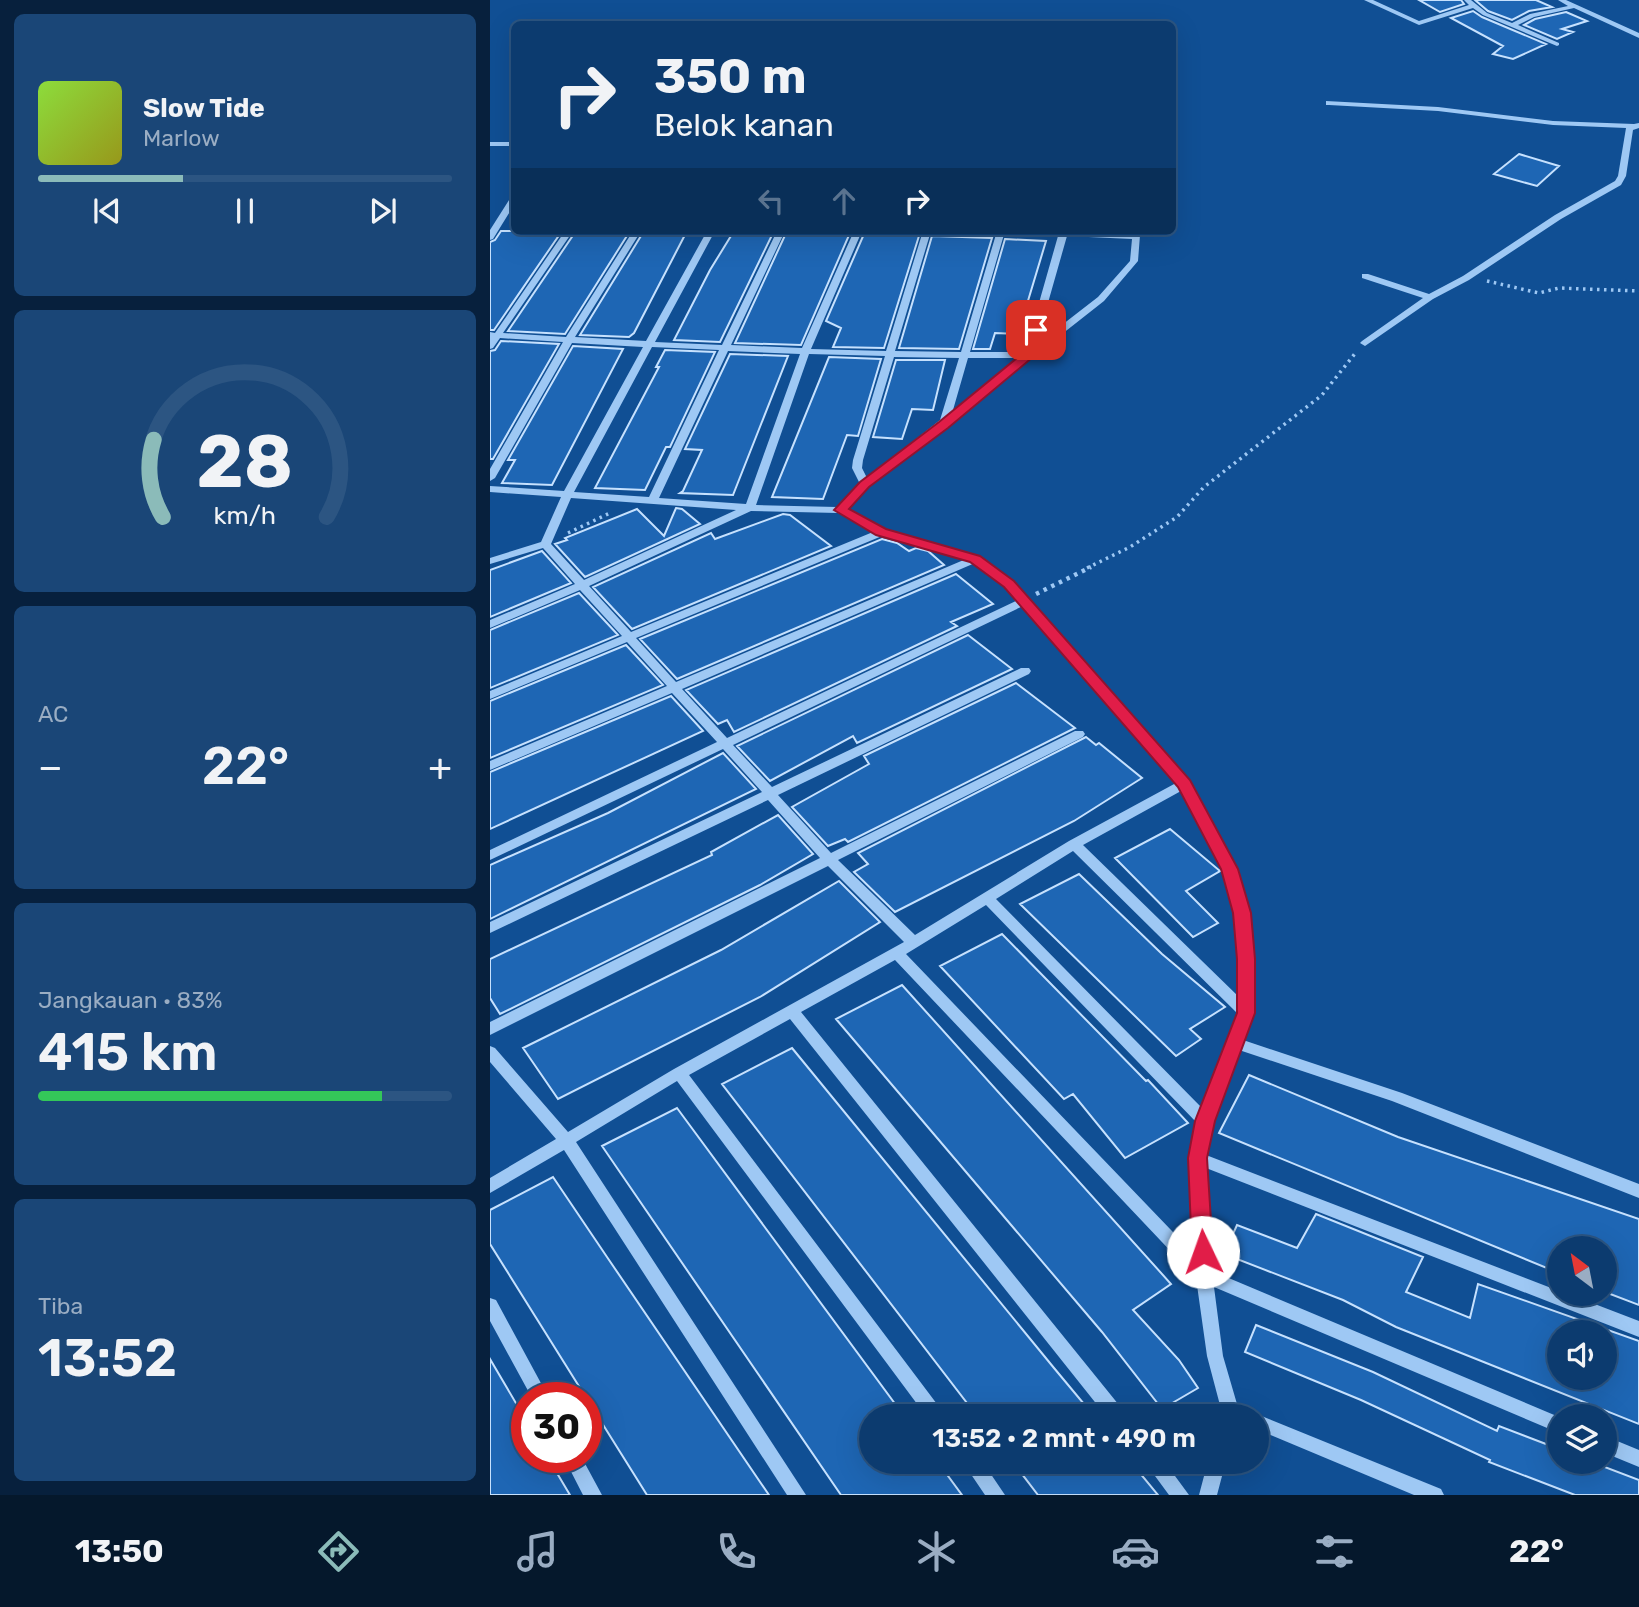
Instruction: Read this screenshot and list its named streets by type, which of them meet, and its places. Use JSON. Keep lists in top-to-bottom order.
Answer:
{
  "north": "top left",
  "page": {
    "turn": ["350 m", "Belok kanan"],
    "song": ["Slow Tide", "Marlow"],
    "tile": [
      "AC",
      ["Jangkauan · 83%", "415 km"],
      ["Tiba", "13:52"]
    ],
    "heat": ["−", "22°", "+"],
    "limit": "30",
    "trip": "13:52 · 2 mnt · 490 m",
    "tabs": ["13:50", "22°"],
    "gauge": ["28", "km/h"]
  }
}
